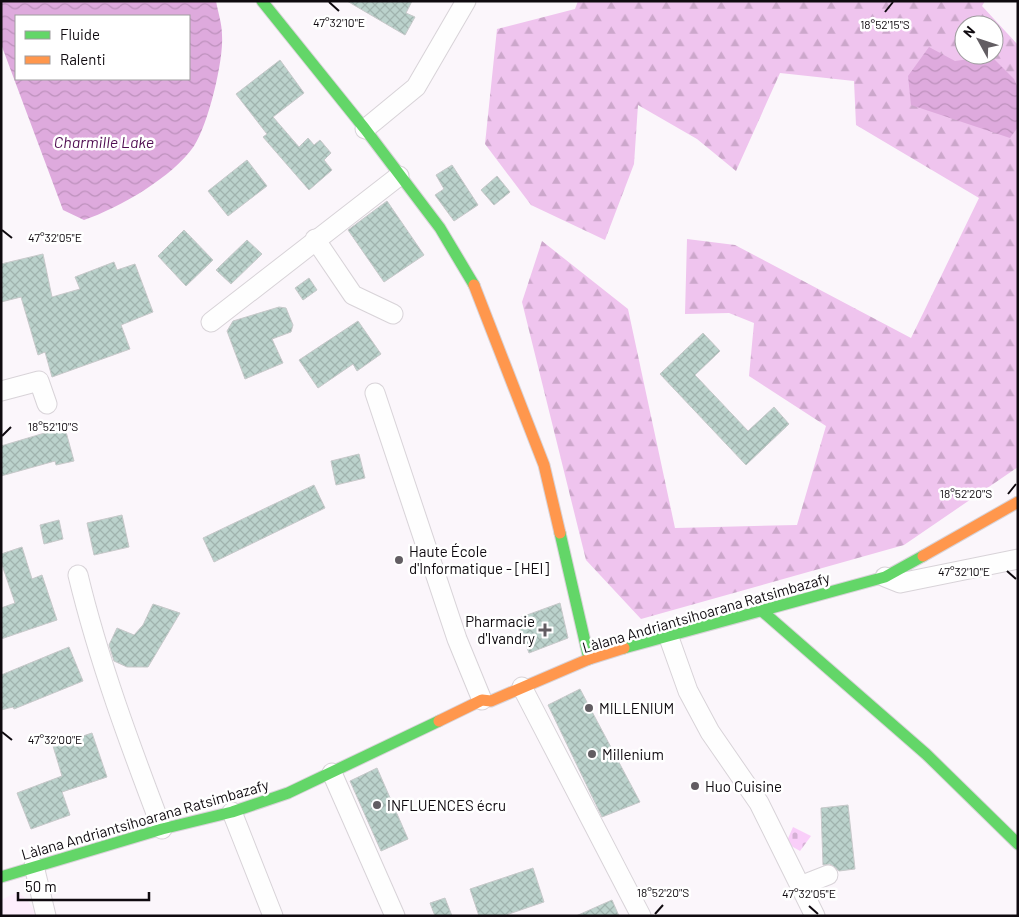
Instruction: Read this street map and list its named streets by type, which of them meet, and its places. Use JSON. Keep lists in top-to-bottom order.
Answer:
{
  "streets": {
    "main road": ["Làlana Andriantsihoarana Ratsimbazafy"]
  },
  "water": ["Charmille Lake"],
  "places": {
    "other": [
      "Haute École d'Informatique - [HEI]",
      "MILLENIUM",
      "Millenium",
      "Huo Cuisine",
      "INFLUENCES écru"
    ],
    "health": ["Pharmacie d'Ivandry"]
  },
  "legend": ["Fluide", "Ralenti"],
  "scale_bar": "50 m",
  "north": "top left",
  "coordinates": [
    "47°32'10\"E",
    "18°52'15\"S",
    "47°32'05\"E",
    "18°52'10\"S",
    "18°52'20\"S",
    "47°32'00\"E"
  ]
}
